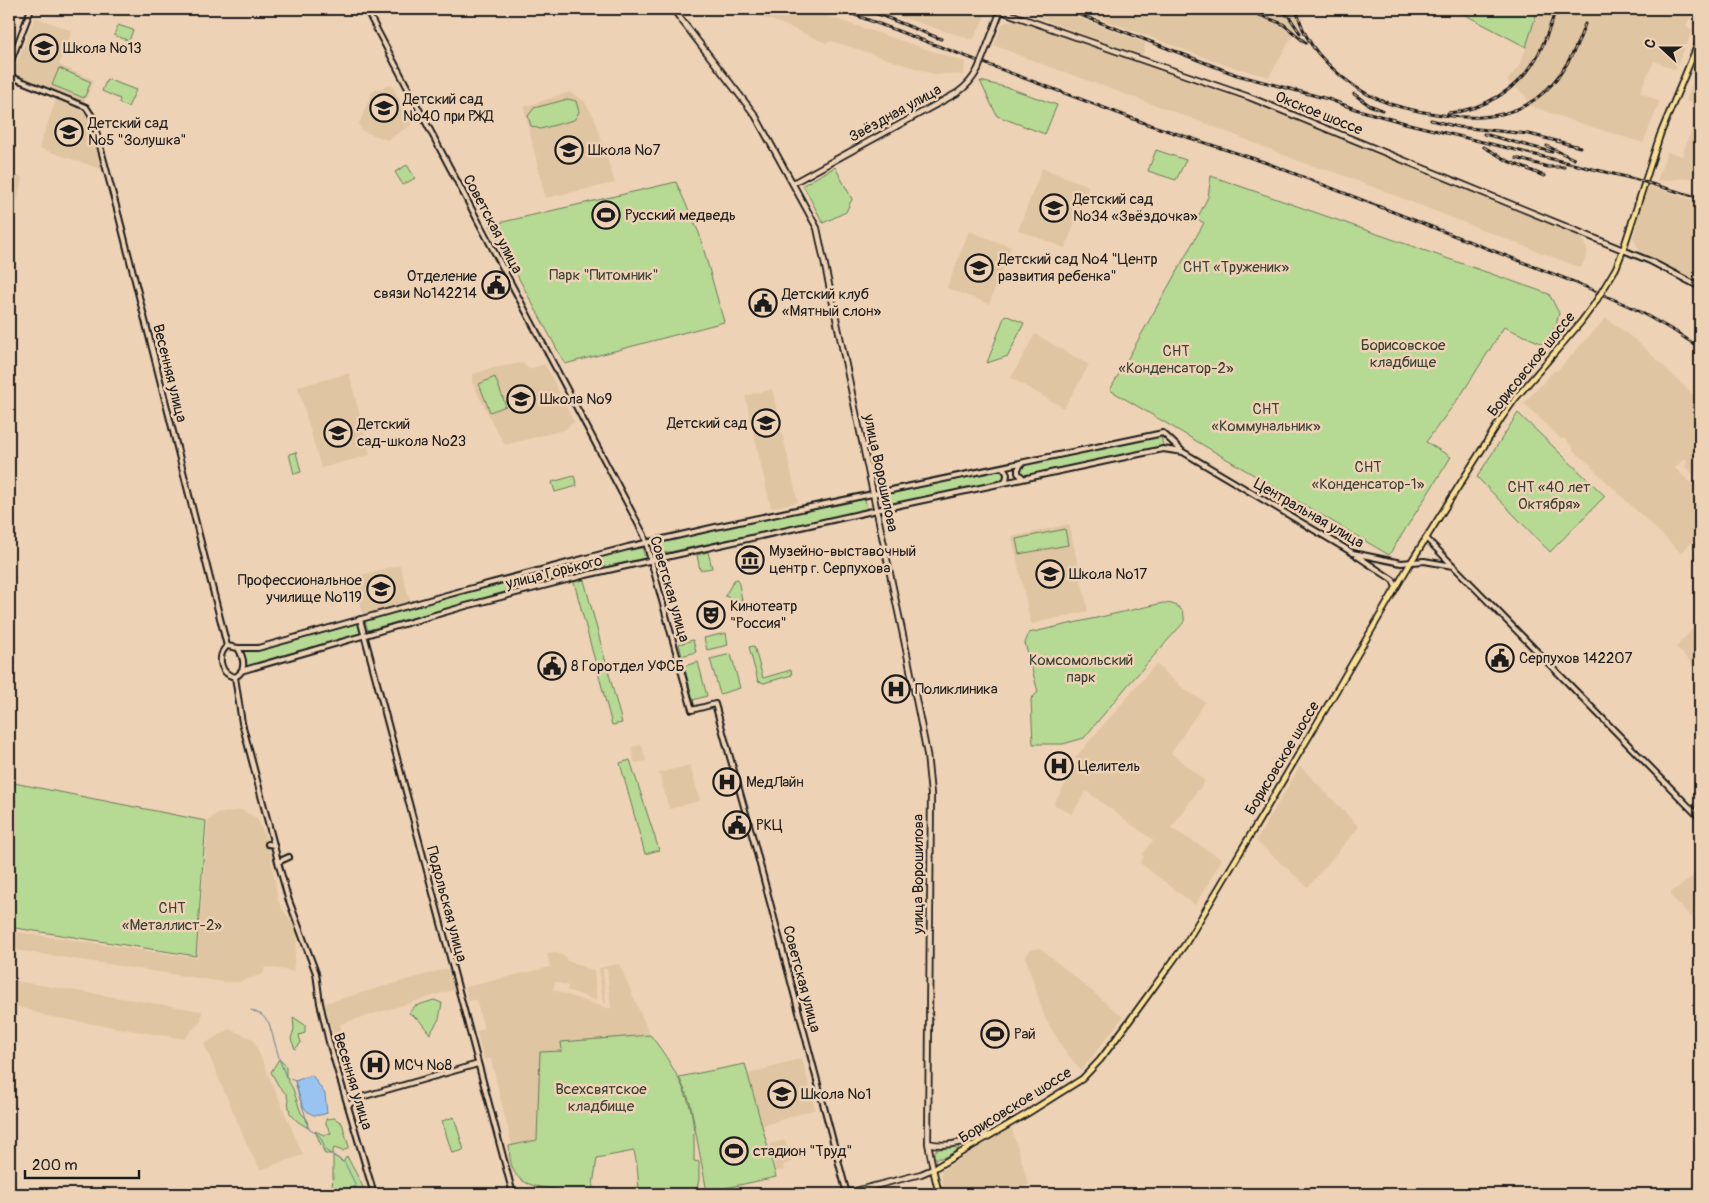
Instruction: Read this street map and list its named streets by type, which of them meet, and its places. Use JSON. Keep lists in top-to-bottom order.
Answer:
{
  "streets": {
    "main road": [
      "Звёздная улица",
      "Окское шоссе",
      "Борисовское шоссе",
      "улица Ворошилова"
    ],
    "street": [
      "Советская улица",
      "Весенняя улица",
      "Центральная улица",
      "улица Горького",
      "Подольская улица"
    ]
  },
  "crossings": [
    ["Звёздная улица", "Окское шоссе"],
    ["Звёздная улица", "улица Ворошилова"],
    ["Окское шоссе", "Борисовское шоссе"],
    ["Советская улица", "улица Горького"],
    ["Борисовское шоссе", "улица Ворошилова"],
    ["Борисовское шоссе", "Центральная улица"],
    ["Весенняя улица", "улица Горького"],
    ["улица Ворошилова", "Центральная улица"],
    ["улица Ворошилова", "улица Горького"],
    ["Центральная улица", "улица Горького"],
    ["улица Горького", "Подольская улица"]
  ],
  "parks": [
    "СНТ «Труженик»",
    "Парк \"Питомник\"",
    "Борисовское кладбище",
    "СНТ «Конденсатор-2»",
    "СНТ «Коммунальник»",
    "СНТ «Конденсатор-1»",
    "СНТ «40 лет Октября»",
    "Комсомольский парк",
    "СНТ «Металлист-2»",
    "Всехсвятское кладбище"
  ],
  "places": {
    "school or university": [
      "Школа №13",
      "Детский сад №40 при РЖД",
      "Детский сад №5 \"Золушка\"",
      "Школа №7",
      "Детский сад №34 «Звёздочка»",
      "Детский сад №4 \"Центр развития ребенка\"",
      "Школа №9",
      "Детский сад",
      "Детский сад-школа №23",
      "Школа №17",
      "Профессиональное училище №119",
      "Школа №1"
    ],
    "sports": ["Русский медведь", "Рай", "стадион \"Труд\""],
    "public building": [
      "Отделение связи №142214",
      "Детский клуб «Мятный слон»",
      "Серпухов 142207",
      "8 Горотдел УФСБ",
      "РКЦ"
    ],
    "museum": ["Музейно-выставочный центр г. Серпухова"],
    "theatre": ["Кинотеатр \"Россия\""],
    "hospital": [
      "Поликлиника",
      "Целитель",
      "МедЛайн",
      "МСЧ №8"
    ]
  },
  "scale_bar": "200 m",
  "north": "left"
}
